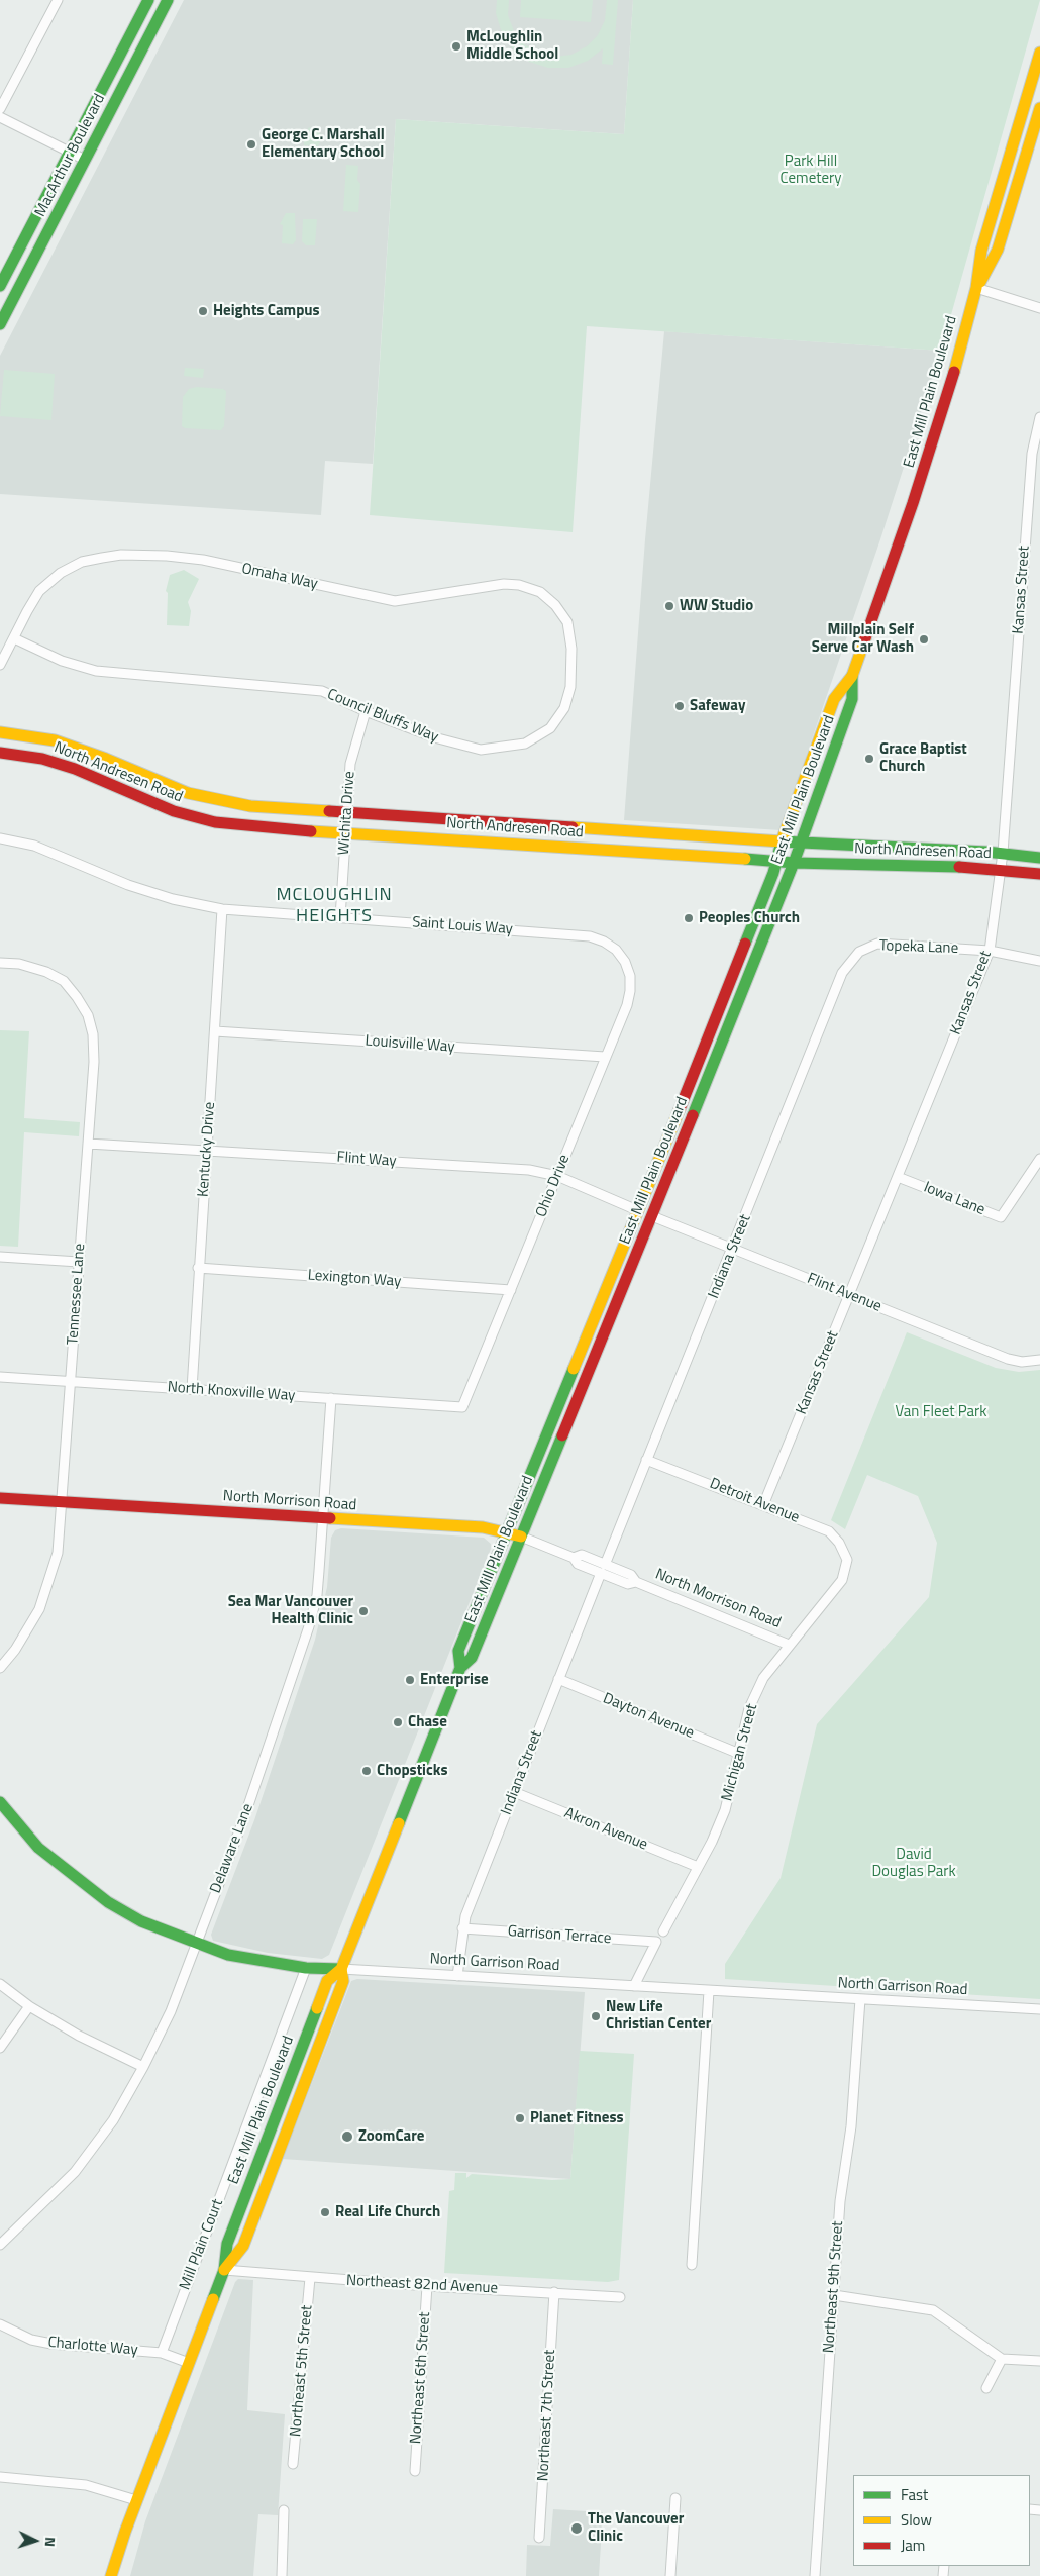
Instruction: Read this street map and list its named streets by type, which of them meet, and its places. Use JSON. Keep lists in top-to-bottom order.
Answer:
{
  "streets": {
    "main road": [
      "MacArthur Boulevard",
      "East Mill Plain Boulevard",
      "North Andresen Road",
      "North Morrison Road",
      "North Garrison Road"
    ],
    "street": [
      "Omaha Way",
      "Kansas Street",
      "Council Bluffs Way",
      "Wichita Drive",
      "Saint Louis Way",
      "Topeka Lane",
      "Louisville Way",
      "Kentucky Drive",
      "Flint Way",
      "Ohio Drive",
      "Iowa Lane",
      "Indiana Street",
      "Lexington Way",
      "Flint Avenue",
      "Tennessee Lane",
      "North Knoxville Way",
      "Detroit Avenue",
      "Dayton Avenue",
      "Michigan Street",
      "Akron Avenue",
      "Delaware Lane",
      "Garrison Terrace",
      "Mill Plain Court",
      "Northeast 82nd Avenue",
      "Northeast 9th Street",
      "Charlotte Way",
      "Northeast 5th Street",
      "Northeast 6th Street",
      "Northeast 7th Street"
    ]
  },
  "crossings": [
    ["East Mill Plain Boulevard", "North Andresen Road"],
    ["East Mill Plain Boulevard", "Flint Way"],
    ["East Mill Plain Boulevard", "Flint Avenue"],
    ["East Mill Plain Boulevard", "North Morrison Road"],
    ["East Mill Plain Boulevard", "North Garrison Road"],
    ["East Mill Plain Boulevard", "Northeast 82nd Avenue"],
    ["East Mill Plain Boulevard", "Charlotte Way"],
    ["Omaha Way", "Council Bluffs Way"],
    ["Kansas Street", "North Andresen Road"],
    ["Kansas Street", "Topeka Lane"],
    ["Kansas Street", "Iowa Lane"],
    ["Kansas Street", "Flint Avenue"],
    ["Kansas Street", "Detroit Avenue"],
    ["Council Bluffs Way", "Wichita Drive"],
    ["North Andresen Road", "Wichita Drive"],
    ["Wichita Drive", "Saint Louis Way"],
    ["Saint Louis Way", "Kentucky Drive"],
    ["Saint Louis Way", "Ohio Drive"],
    ["Topeka Lane", "Indiana Street"],
    ["Louisville Way", "Kentucky Drive"],
    ["Louisville Way", "Ohio Drive"],
    ["Kentucky Drive", "Flint Way"],
    ["Kentucky Drive", "Lexington Way"],
    ["Kentucky Drive", "North Knoxville Way"],
    ["Flint Way", "Ohio Drive"],
    ["Flint Way", "Tennessee Lane"],
    ["Ohio Drive", "Lexington Way"],
    ["Ohio Drive", "North Knoxville Way"],
    ["Indiana Street", "Flint Avenue"],
    ["Indiana Street", "North Morrison Road"],
    ["Indiana Street", "Detroit Avenue"],
    ["Indiana Street", "Dayton Avenue"],
    ["Indiana Street", "Akron Avenue"],
    ["Indiana Street", "Garrison Terrace"],
    ["Indiana Street", "North Garrison Road"],
    ["Tennessee Lane", "North Knoxville Way"],
    ["Tennessee Lane", "North Morrison Road"],
    ["North Knoxville Way", "Delaware Lane"],
    ["North Morrison Road", "Michigan Street"],
    ["North Morrison Road", "Delaware Lane"],
    ["Detroit Avenue", "Michigan Street"],
    ["Dayton Avenue", "Michigan Street"],
    ["Michigan Street", "Akron Avenue"],
    ["Delaware Lane", "North Garrison Road"],
    ["Garrison Terrace", "North Garrison Road"],
    ["North Garrison Road", "Mill Plain Court"],
    ["North Garrison Road", "Northeast 9th Street"],
    ["Mill Plain Court", "Charlotte Way"],
    ["Northeast 82nd Avenue", "Northeast 5th Street"],
    ["Northeast 82nd Avenue", "Northeast 6th Street"],
    ["Northeast 82nd Avenue", "Northeast 7th Street"]
  ],
  "districts": ["MCLOUGHLIN HEIGHTS"],
  "parks": ["Park Hill Cemetery", "Van Fleet Park", "David Douglas Park"],
  "places": [
    "McLoughlin Middle School",
    "George C. Marshall Elementary School",
    "Heights Campus",
    "WW Studio",
    "Millplain Self Serve Car Wash",
    "Safeway",
    "Grace Baptist Church",
    "Peoples Church",
    "Sea Mar Vancouver Health Clinic",
    "Enterprise",
    "Chase",
    "Chopsticks",
    "New Life Christian Center",
    "Planet Fitness",
    "ZoomCare",
    "Real Life Church",
    "The Vancouver Clinic"
  ],
  "legend": ["Fast", "Slow", "Jam"],
  "north": "right"
}
